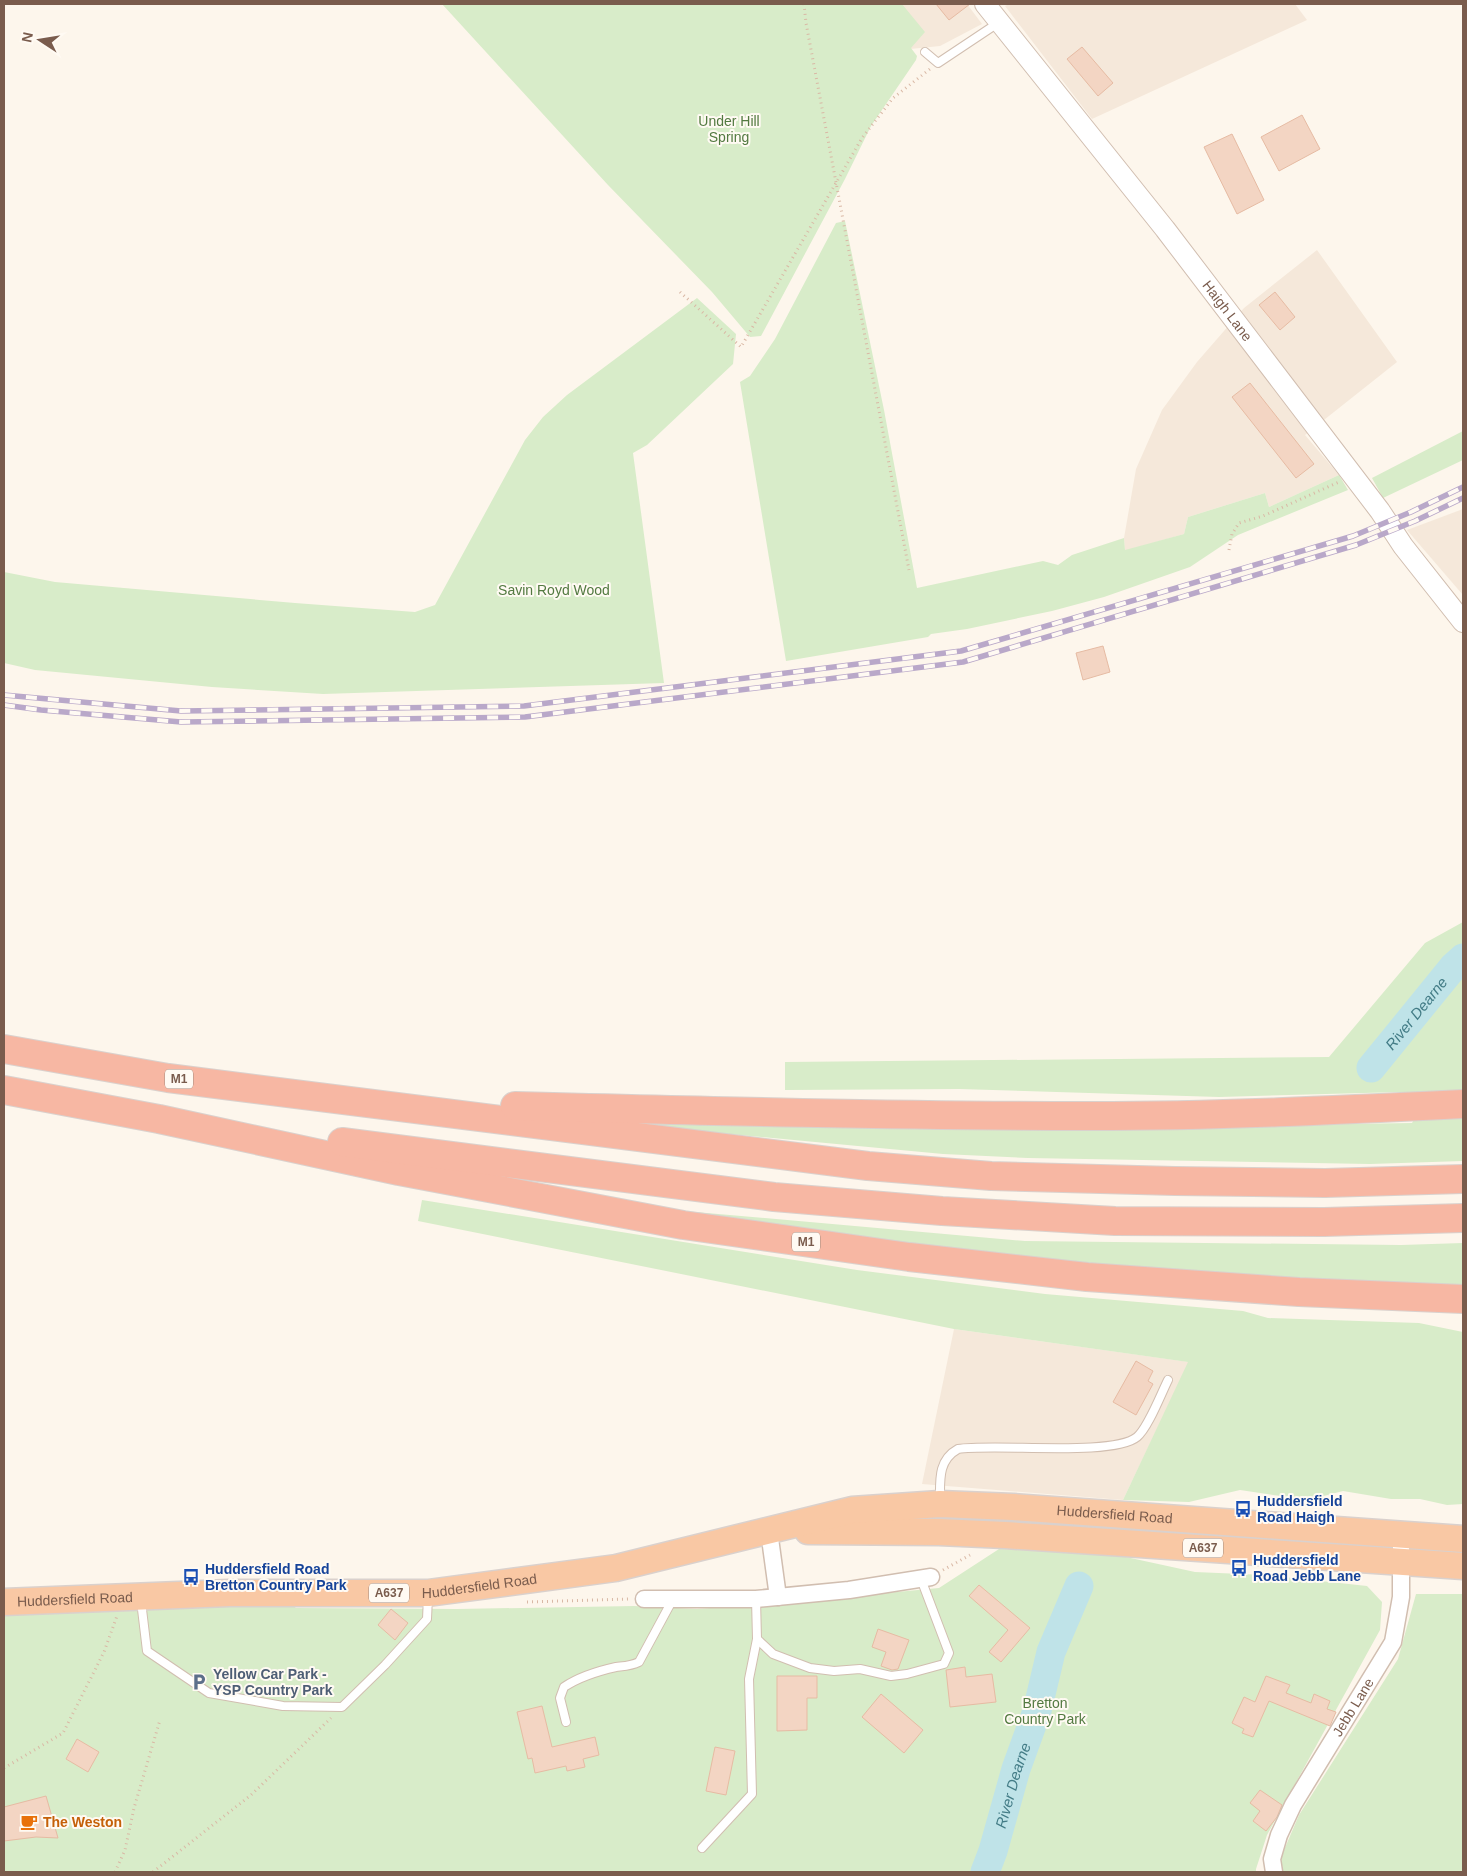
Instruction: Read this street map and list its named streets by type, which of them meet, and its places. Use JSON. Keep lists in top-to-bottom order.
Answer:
{
  "streets": {
    "highway": ["M1", "Huddersfield Road", "A637"],
    "street": ["Haigh Lane", "Jebb Lane"]
  },
  "crossings": [
    ["Huddersfield Road", "Jebb Lane"]
  ],
  "water": ["River Dearne"],
  "parks": ["Under Hill Spring", "Savin Royd Wood", "Bretton Country Park"],
  "places": {
    "bus stop": ["Huddersfield Road Haigh", "Huddersfield Road Jebb Lane", "Huddersfield Road Bretton Country Park"],
    "parking": ["Yellow Car Park - YSP Country Park"],
    "cafe": ["The Weston"]
  },
  "north": "left"
}
